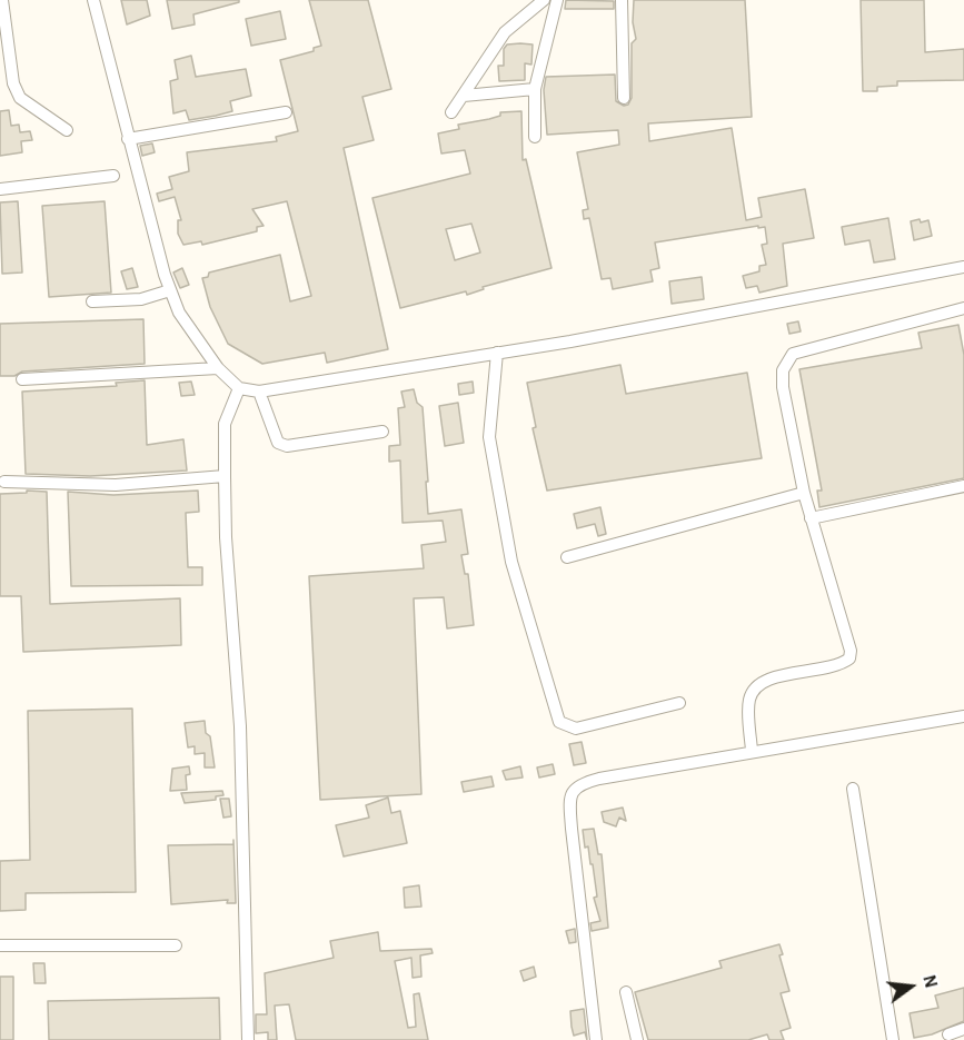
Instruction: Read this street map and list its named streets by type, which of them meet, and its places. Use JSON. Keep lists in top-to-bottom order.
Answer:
{
  "north": "right"
}
